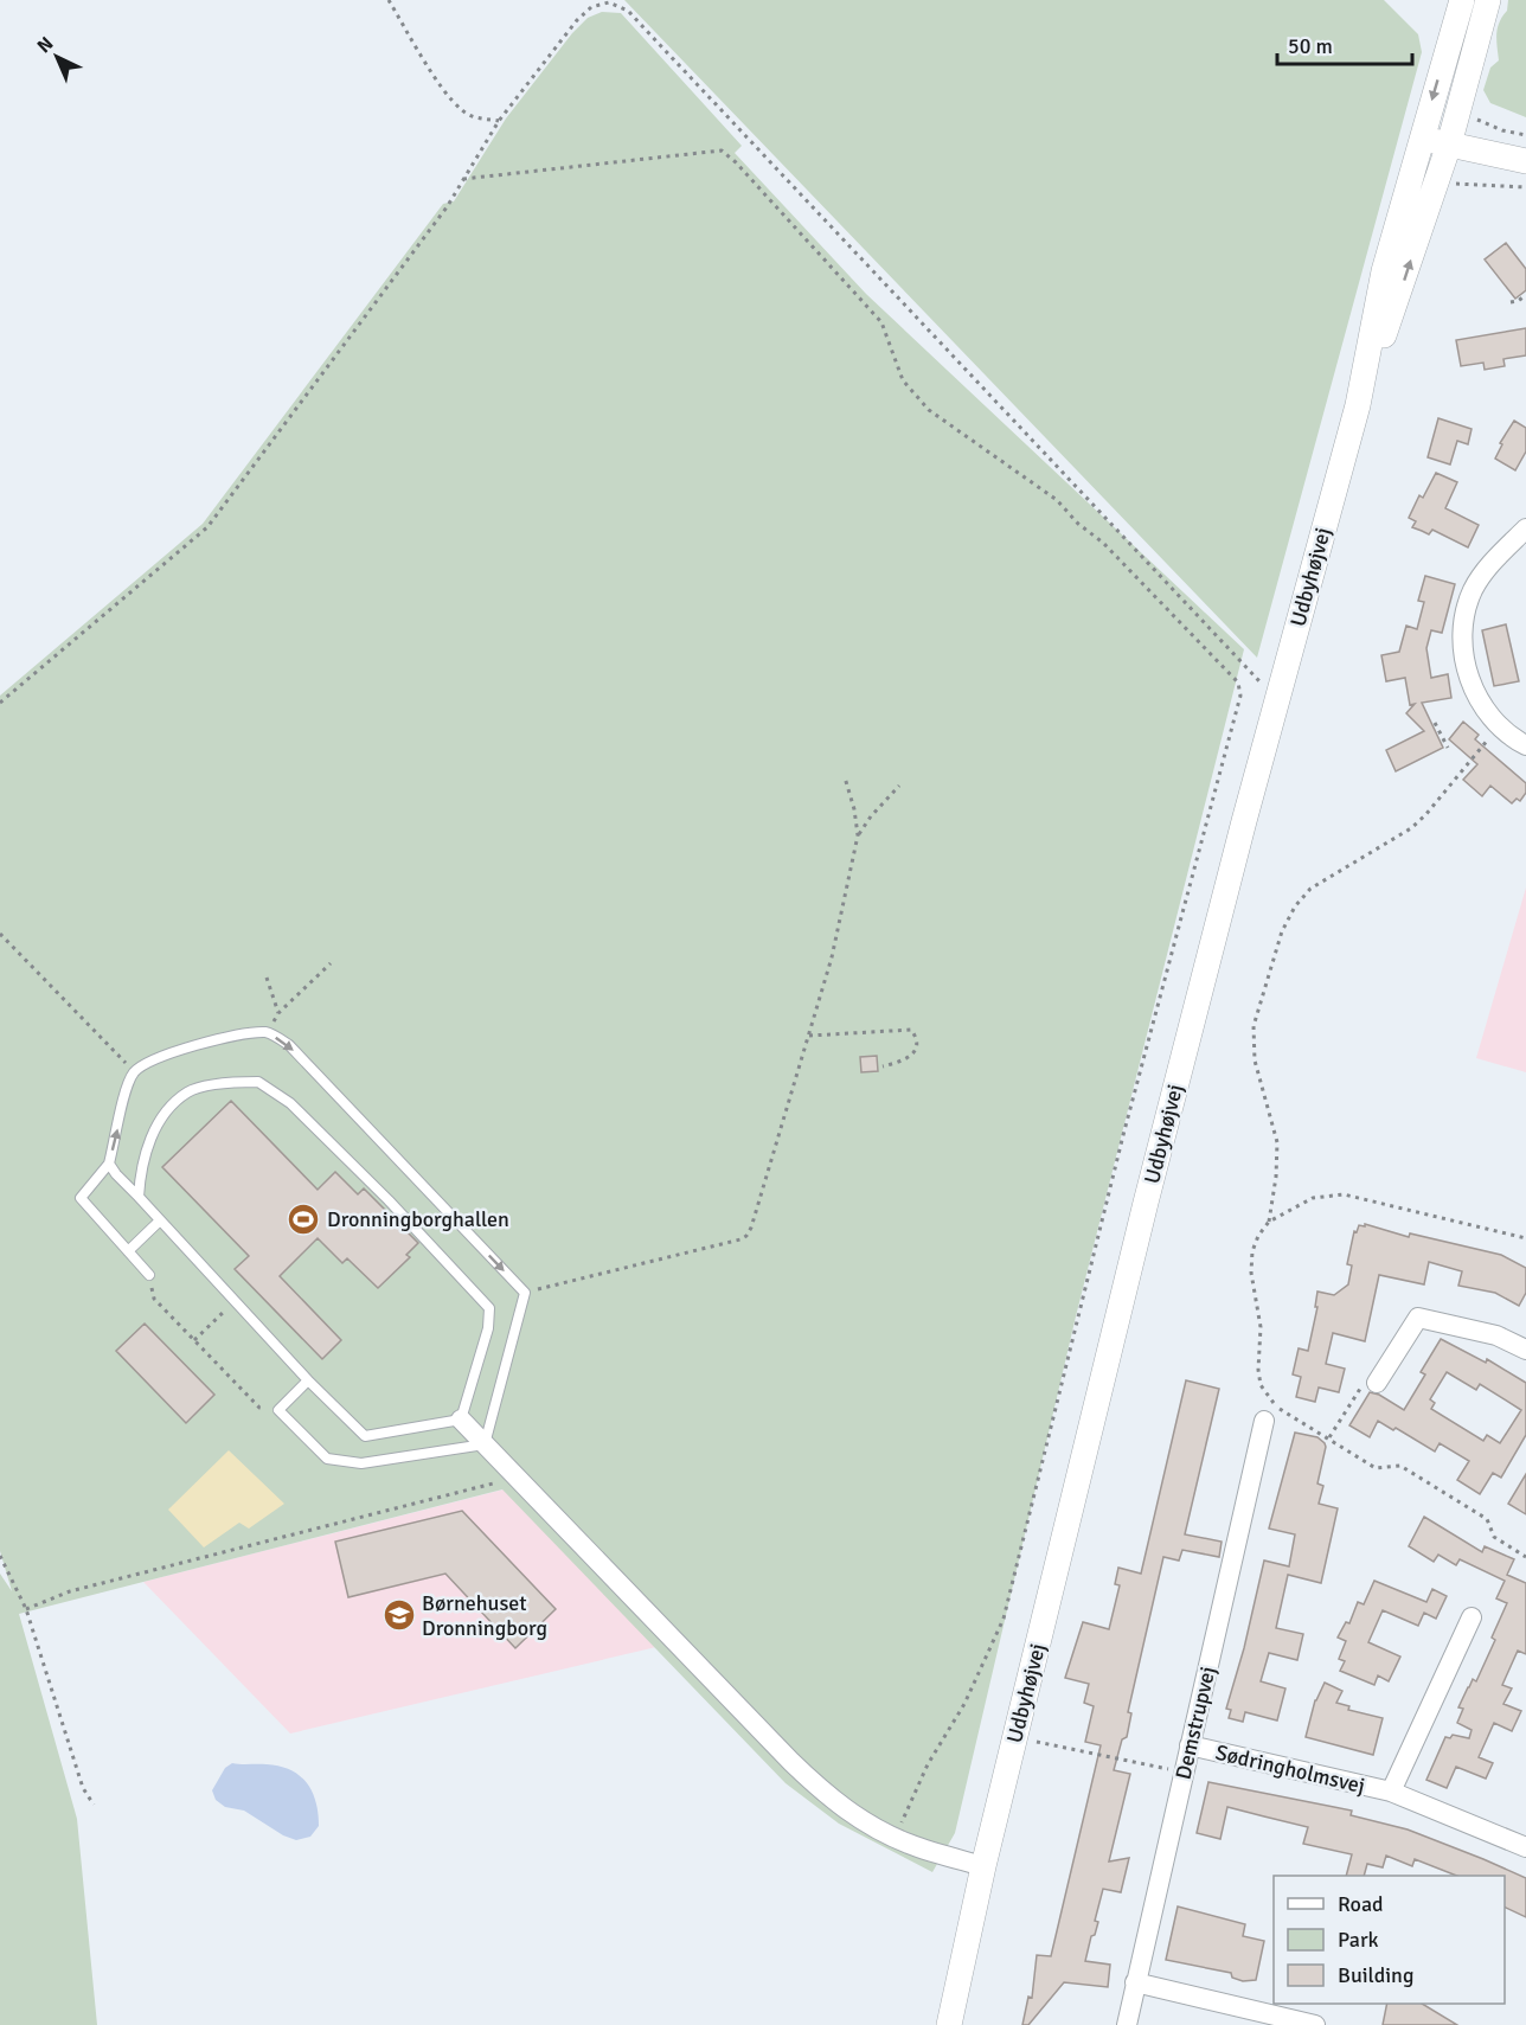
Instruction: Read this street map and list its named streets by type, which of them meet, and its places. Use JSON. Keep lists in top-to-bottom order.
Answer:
{
  "streets": {
    "street": ["Udbyhøjvej", "Demstrupvej", "Sødringholmsvej"]
  },
  "crossings": [
    ["Demstrupvej", "Sødringholmsvej"]
  ],
  "places": {
    "sports": ["Dronningborghallen"],
    "school or university": ["Børnehuset Dronningborg"]
  },
  "legend": ["Road", "Park", "Building"],
  "scale_bar": "50 m",
  "north": "top left"
}
